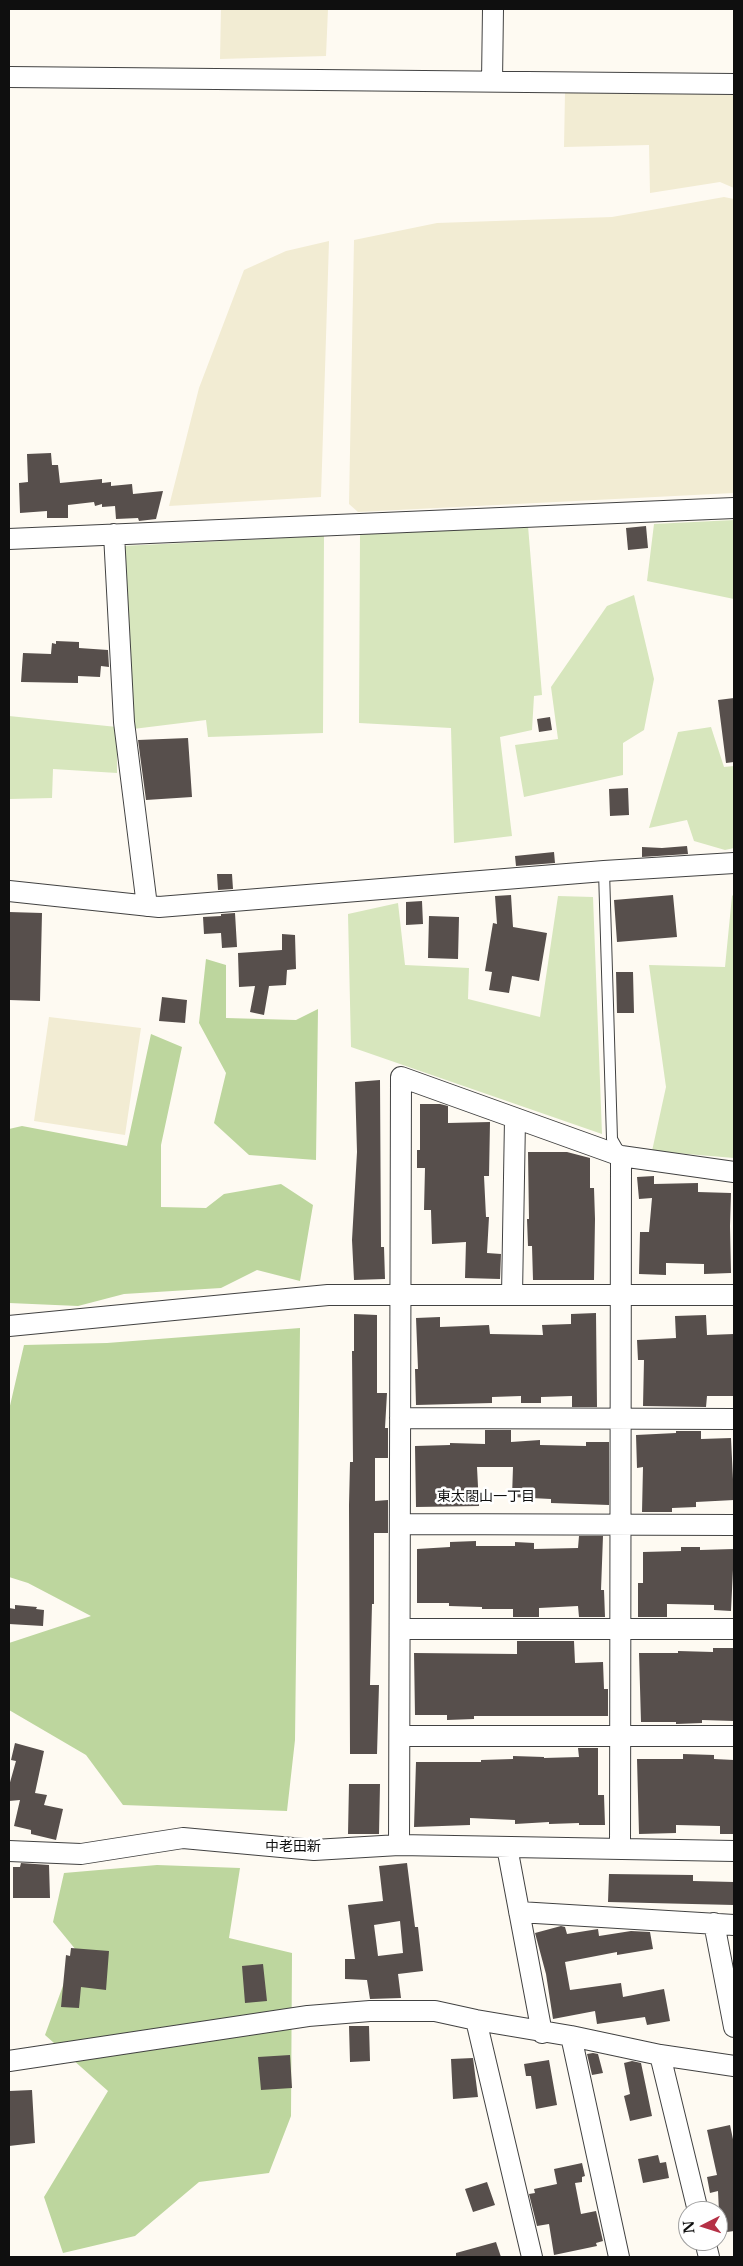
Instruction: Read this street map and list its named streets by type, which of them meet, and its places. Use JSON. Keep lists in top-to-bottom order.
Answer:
{
  "districts": ["東太閤山一丁目", "中老田新"],
  "north": "left"
}
